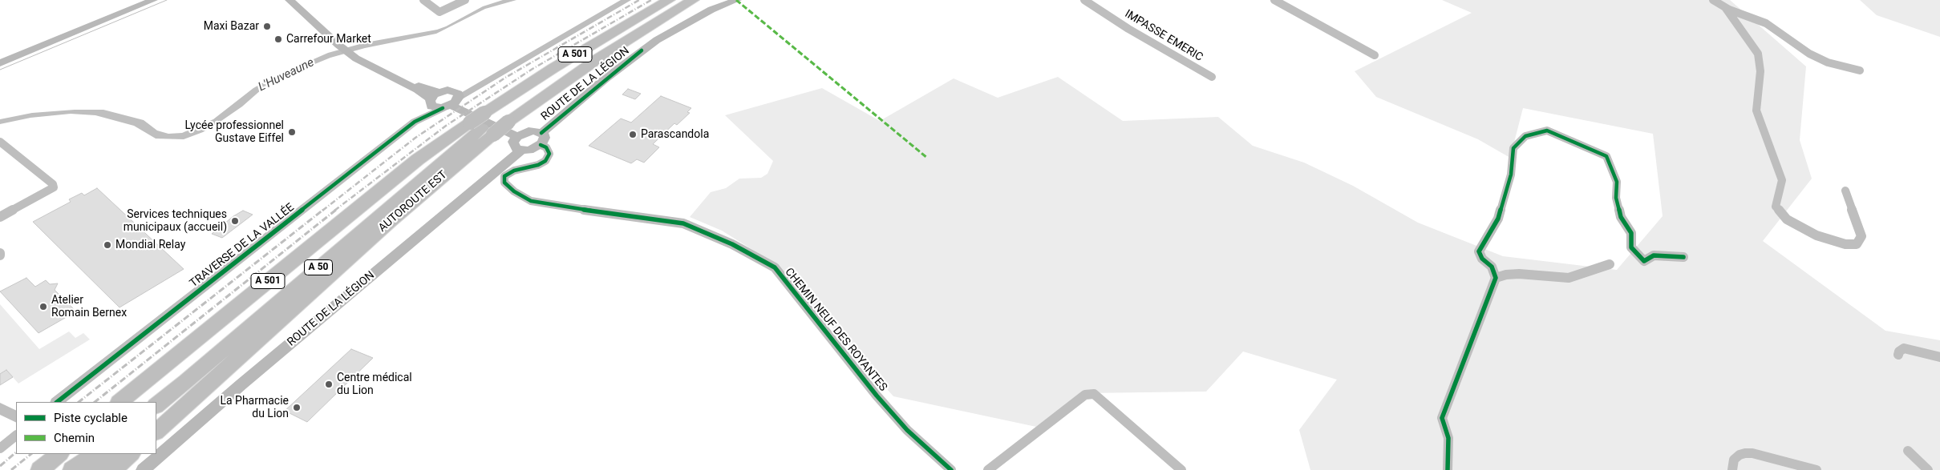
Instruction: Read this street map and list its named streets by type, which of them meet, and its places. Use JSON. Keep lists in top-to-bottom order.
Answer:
{
  "streets": {
    "highway": ["A 501", "AUTOROUTE EST", "A 50"],
    "main road": ["ROUTE DE LA LÉGION"],
    "street": ["IMPASSE EMERIC", "TRAVERSE DE LA VALLÉE", "CHEMIN NEUF DES ROYANTES"]
  },
  "crossings": [
    ["AUTOROUTE EST", "A 50"]
  ],
  "water": ["L'Huveaune"],
  "places": [
    "Maxi Bazar",
    "Carrefour Market",
    "Lycée professionnel Gustave Eiffel",
    "Parascandola",
    "Services techniques municipaux (accueil)",
    "Mondial Relay",
    "Atelier Romain Bernex",
    "Centre médical du Lion",
    "La Pharmacie du Lion"
  ],
  "legend": ["Piste cyclable", "Chemin"]
}
